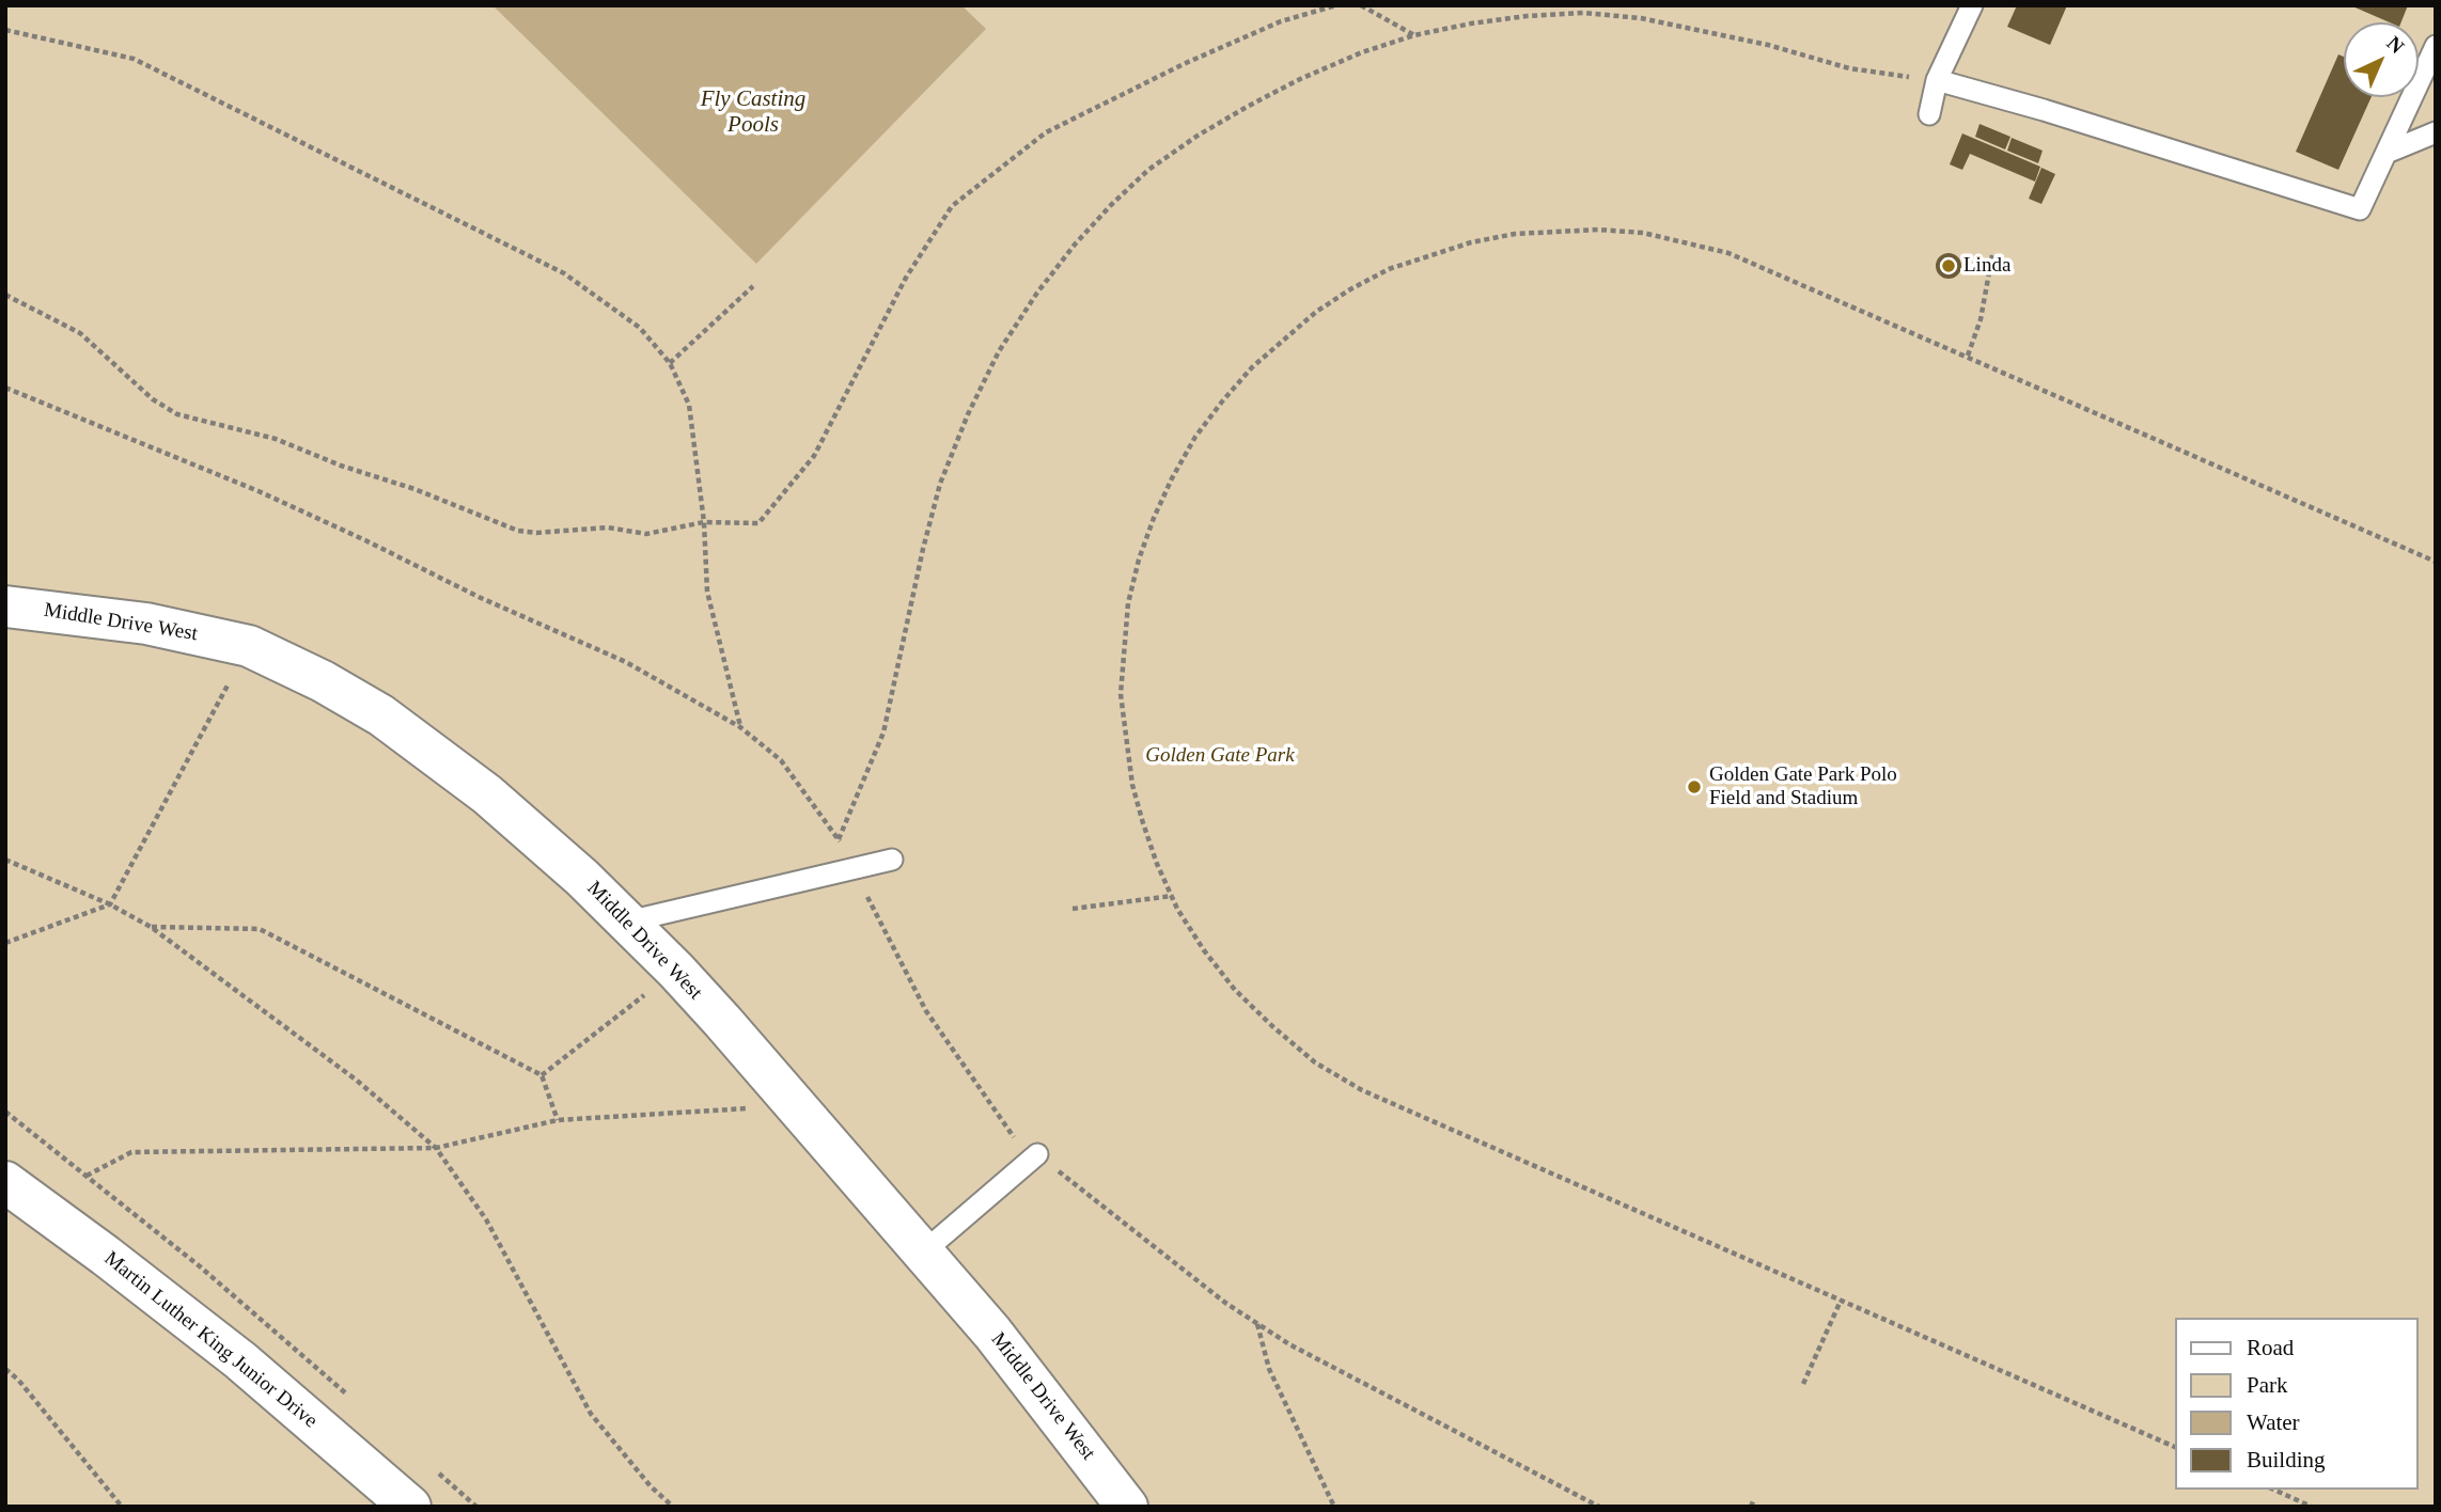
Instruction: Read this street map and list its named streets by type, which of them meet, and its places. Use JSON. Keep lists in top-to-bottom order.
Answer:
{
  "streets": {
    "street": ["Middle Drive West", "Martin Luther King Junior Drive"]
  },
  "water": ["Fly Casting Pools"],
  "parks": ["Golden Gate Park"],
  "places": ["Linda", "Golden Gate Park Polo Field and Stadium"],
  "legend": [
    "Road",
    "Park",
    "Water",
    "Building"
  ],
  "north": "top right"
}
